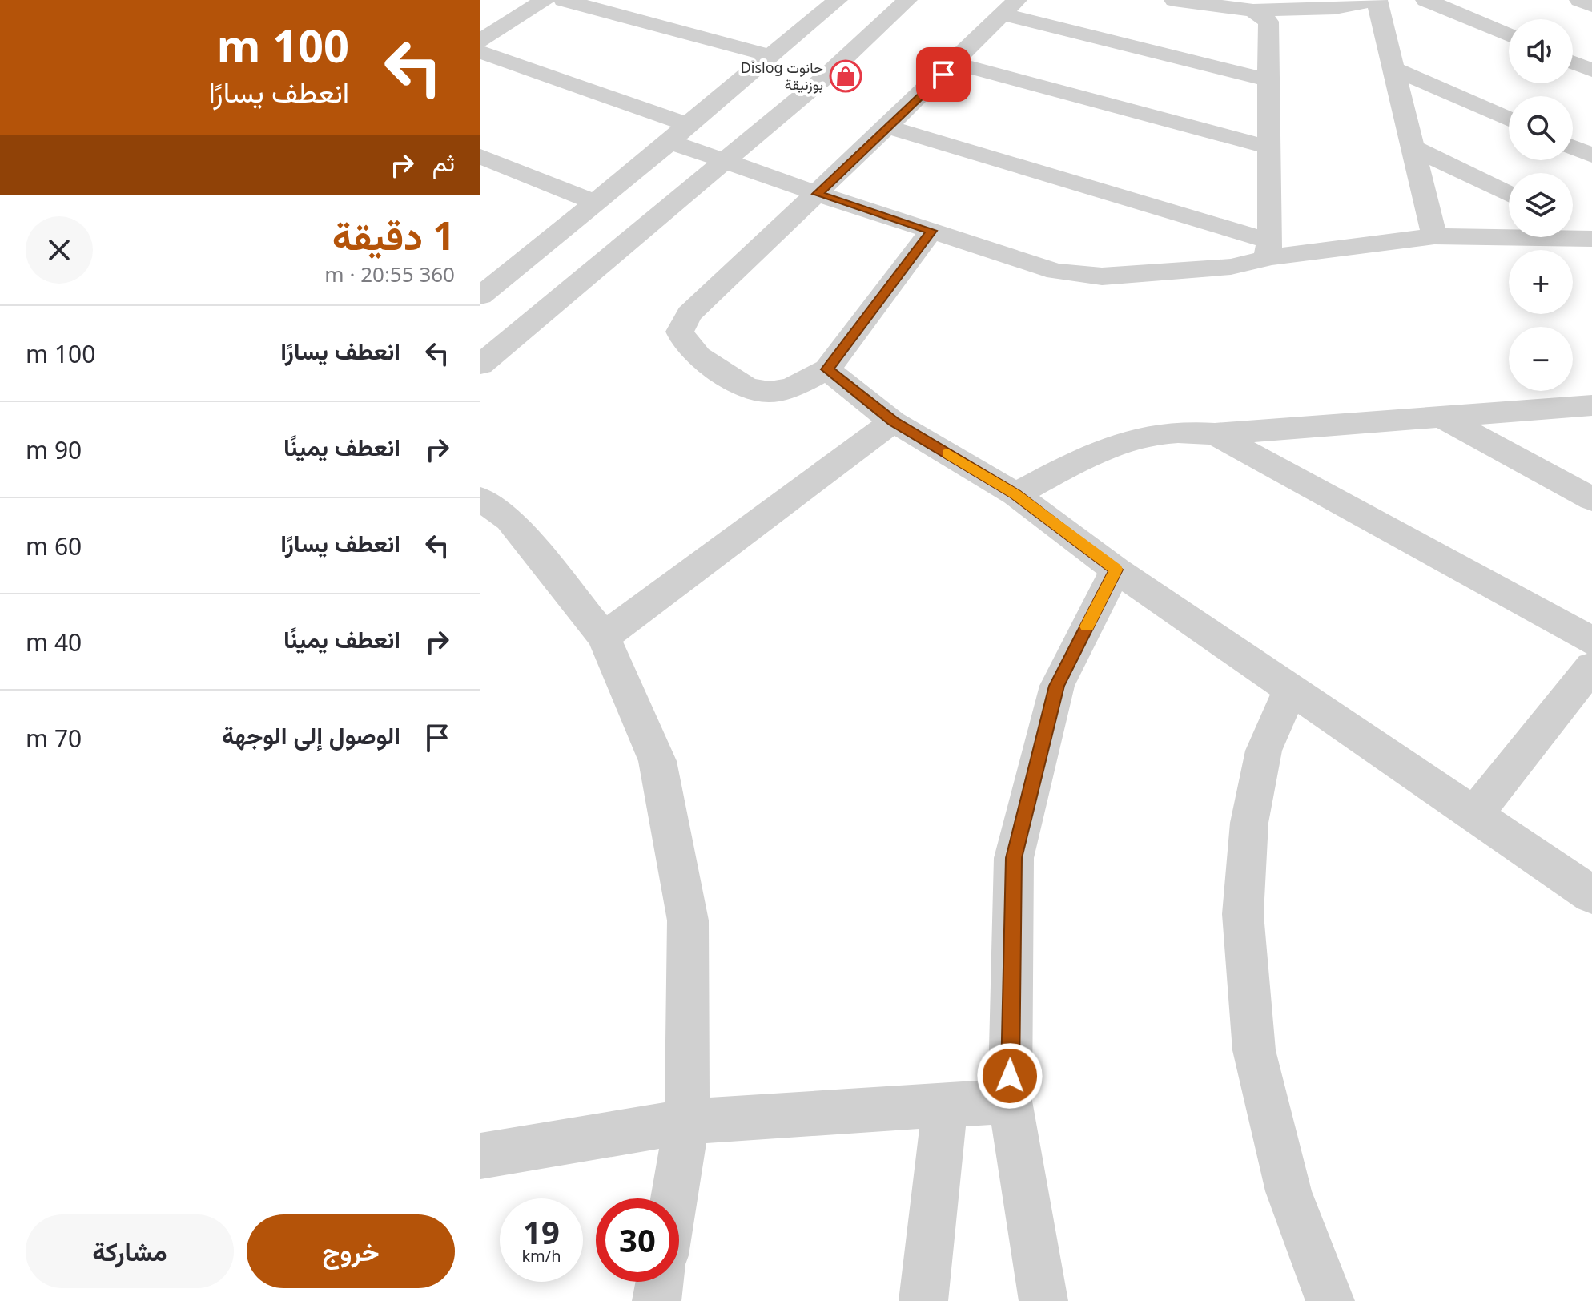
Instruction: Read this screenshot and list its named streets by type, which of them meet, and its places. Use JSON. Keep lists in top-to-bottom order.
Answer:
{
  "places": {
    "shop": ["Dislog حانوت بوزنيقة"]
  },
  "page": {
    "turn": ["100 m", "انعطف يسارًا"],
    "map_buttons": ["+", "−"],
    "then": "ثم",
    "heading": ["1 دقيقة", "360 m · 20:55"],
    "list": [
      {
        "name": "انعطف يسارًا",
        "value": "100 m"
      },
      {
        "name": "انعطف يمينًا",
        "value": "90 m"
      },
      {
        "name": "انعطف يسارًا",
        "value": "60 m"
      },
      {
        "name": "انعطف يمينًا",
        "value": "40 m"
      },
      {
        "name": "الوصول إلى الوجهة",
        "value": "70 m"
      }
    ],
    "speed": "19 km/h",
    "limit": "30",
    "buttons": ["خروج", "مشاركة"]
  }
}
